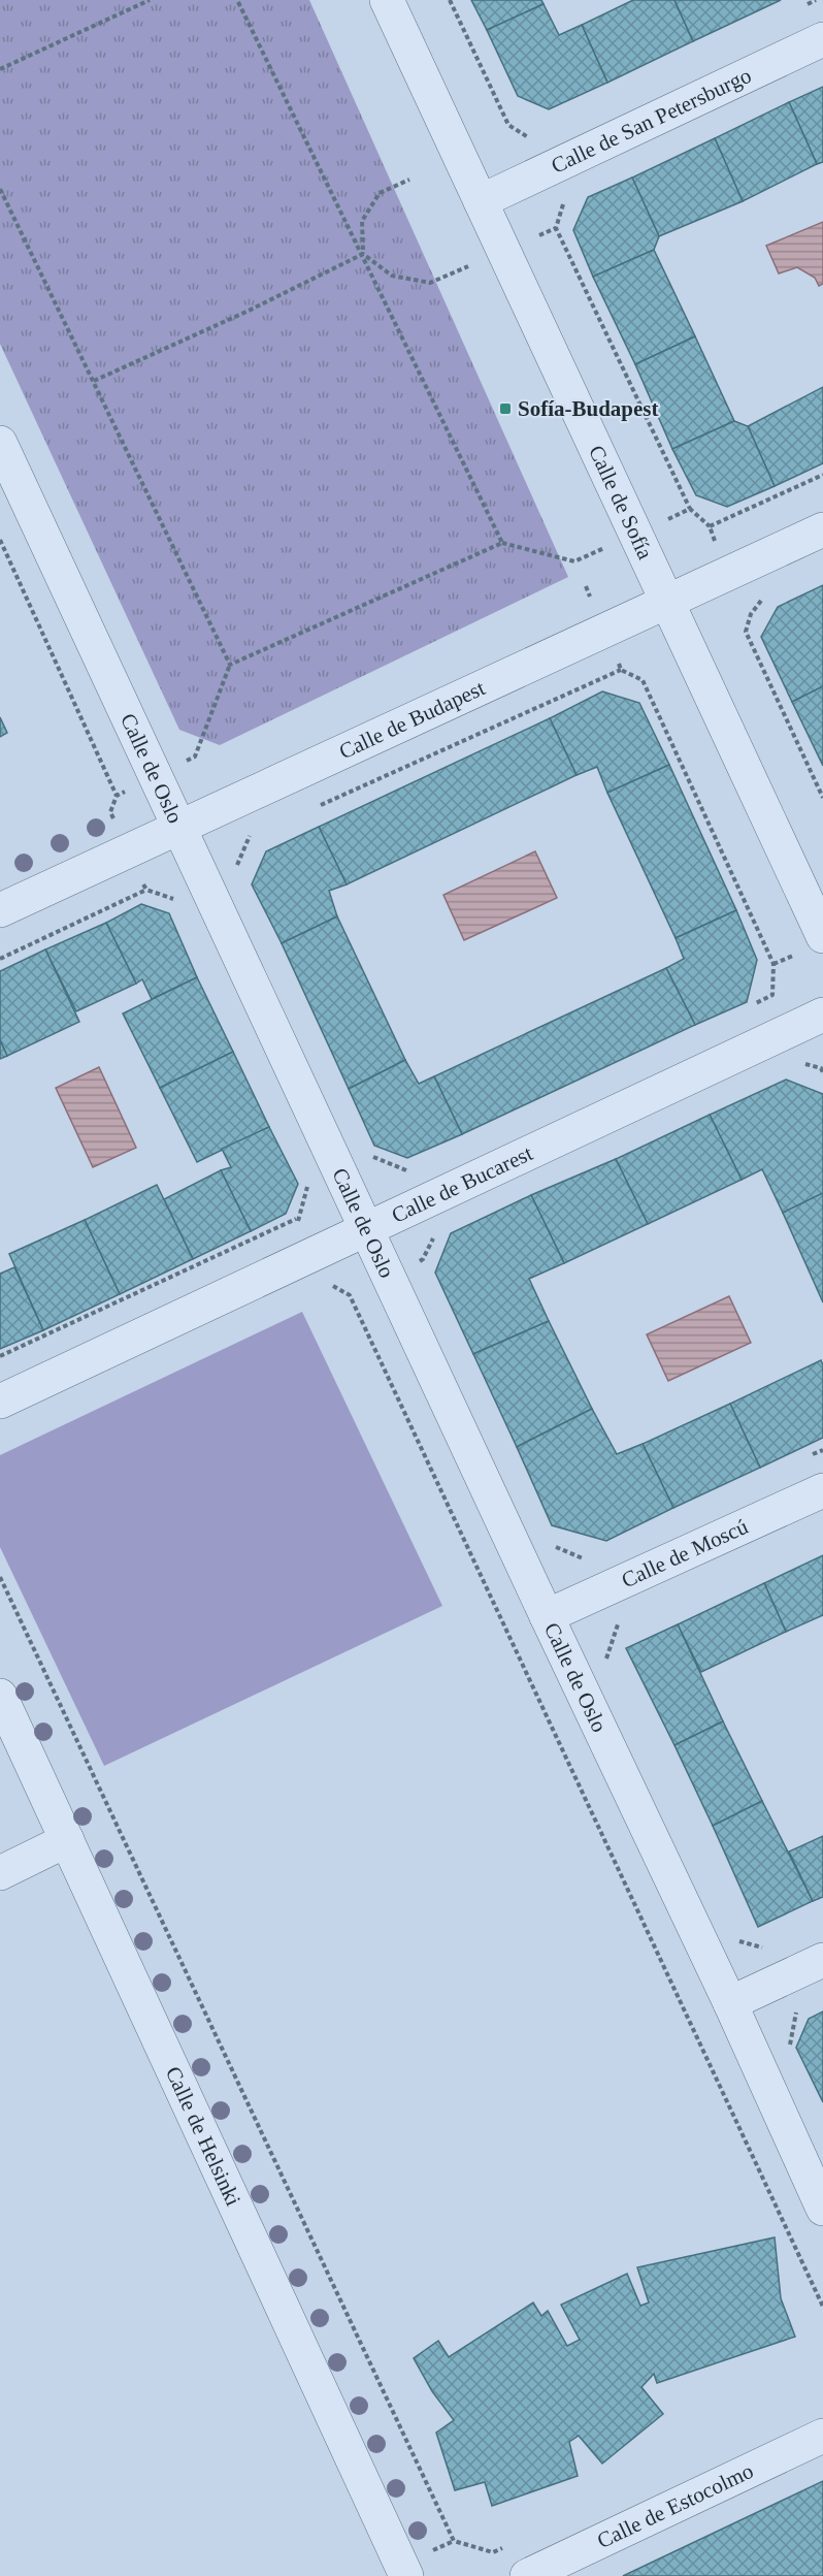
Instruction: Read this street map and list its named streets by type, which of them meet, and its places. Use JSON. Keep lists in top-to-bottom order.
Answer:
{
  "streets": {
    "street": [
      "Calle de San Petersburgo",
      "Calle de Sofía",
      "Calle de Budapest",
      "Calle de Oslo",
      "Calle de Bucarest",
      "Calle de Moscú",
      "Calle de Helsinki",
      "Calle de Estocolmo"
    ]
  },
  "crossings": [
    ["Calle de San Petersburgo", "Calle de Sofía"],
    ["Calle de Sofía", "Calle de Budapest"],
    ["Calle de Budapest", "Calle de Oslo"],
    ["Calle de Oslo", "Calle de Bucarest"],
    ["Calle de Oslo", "Calle de Moscú"]
  ],
  "places": {
    "transit": ["Sofía-Budapest"]
  }
}
